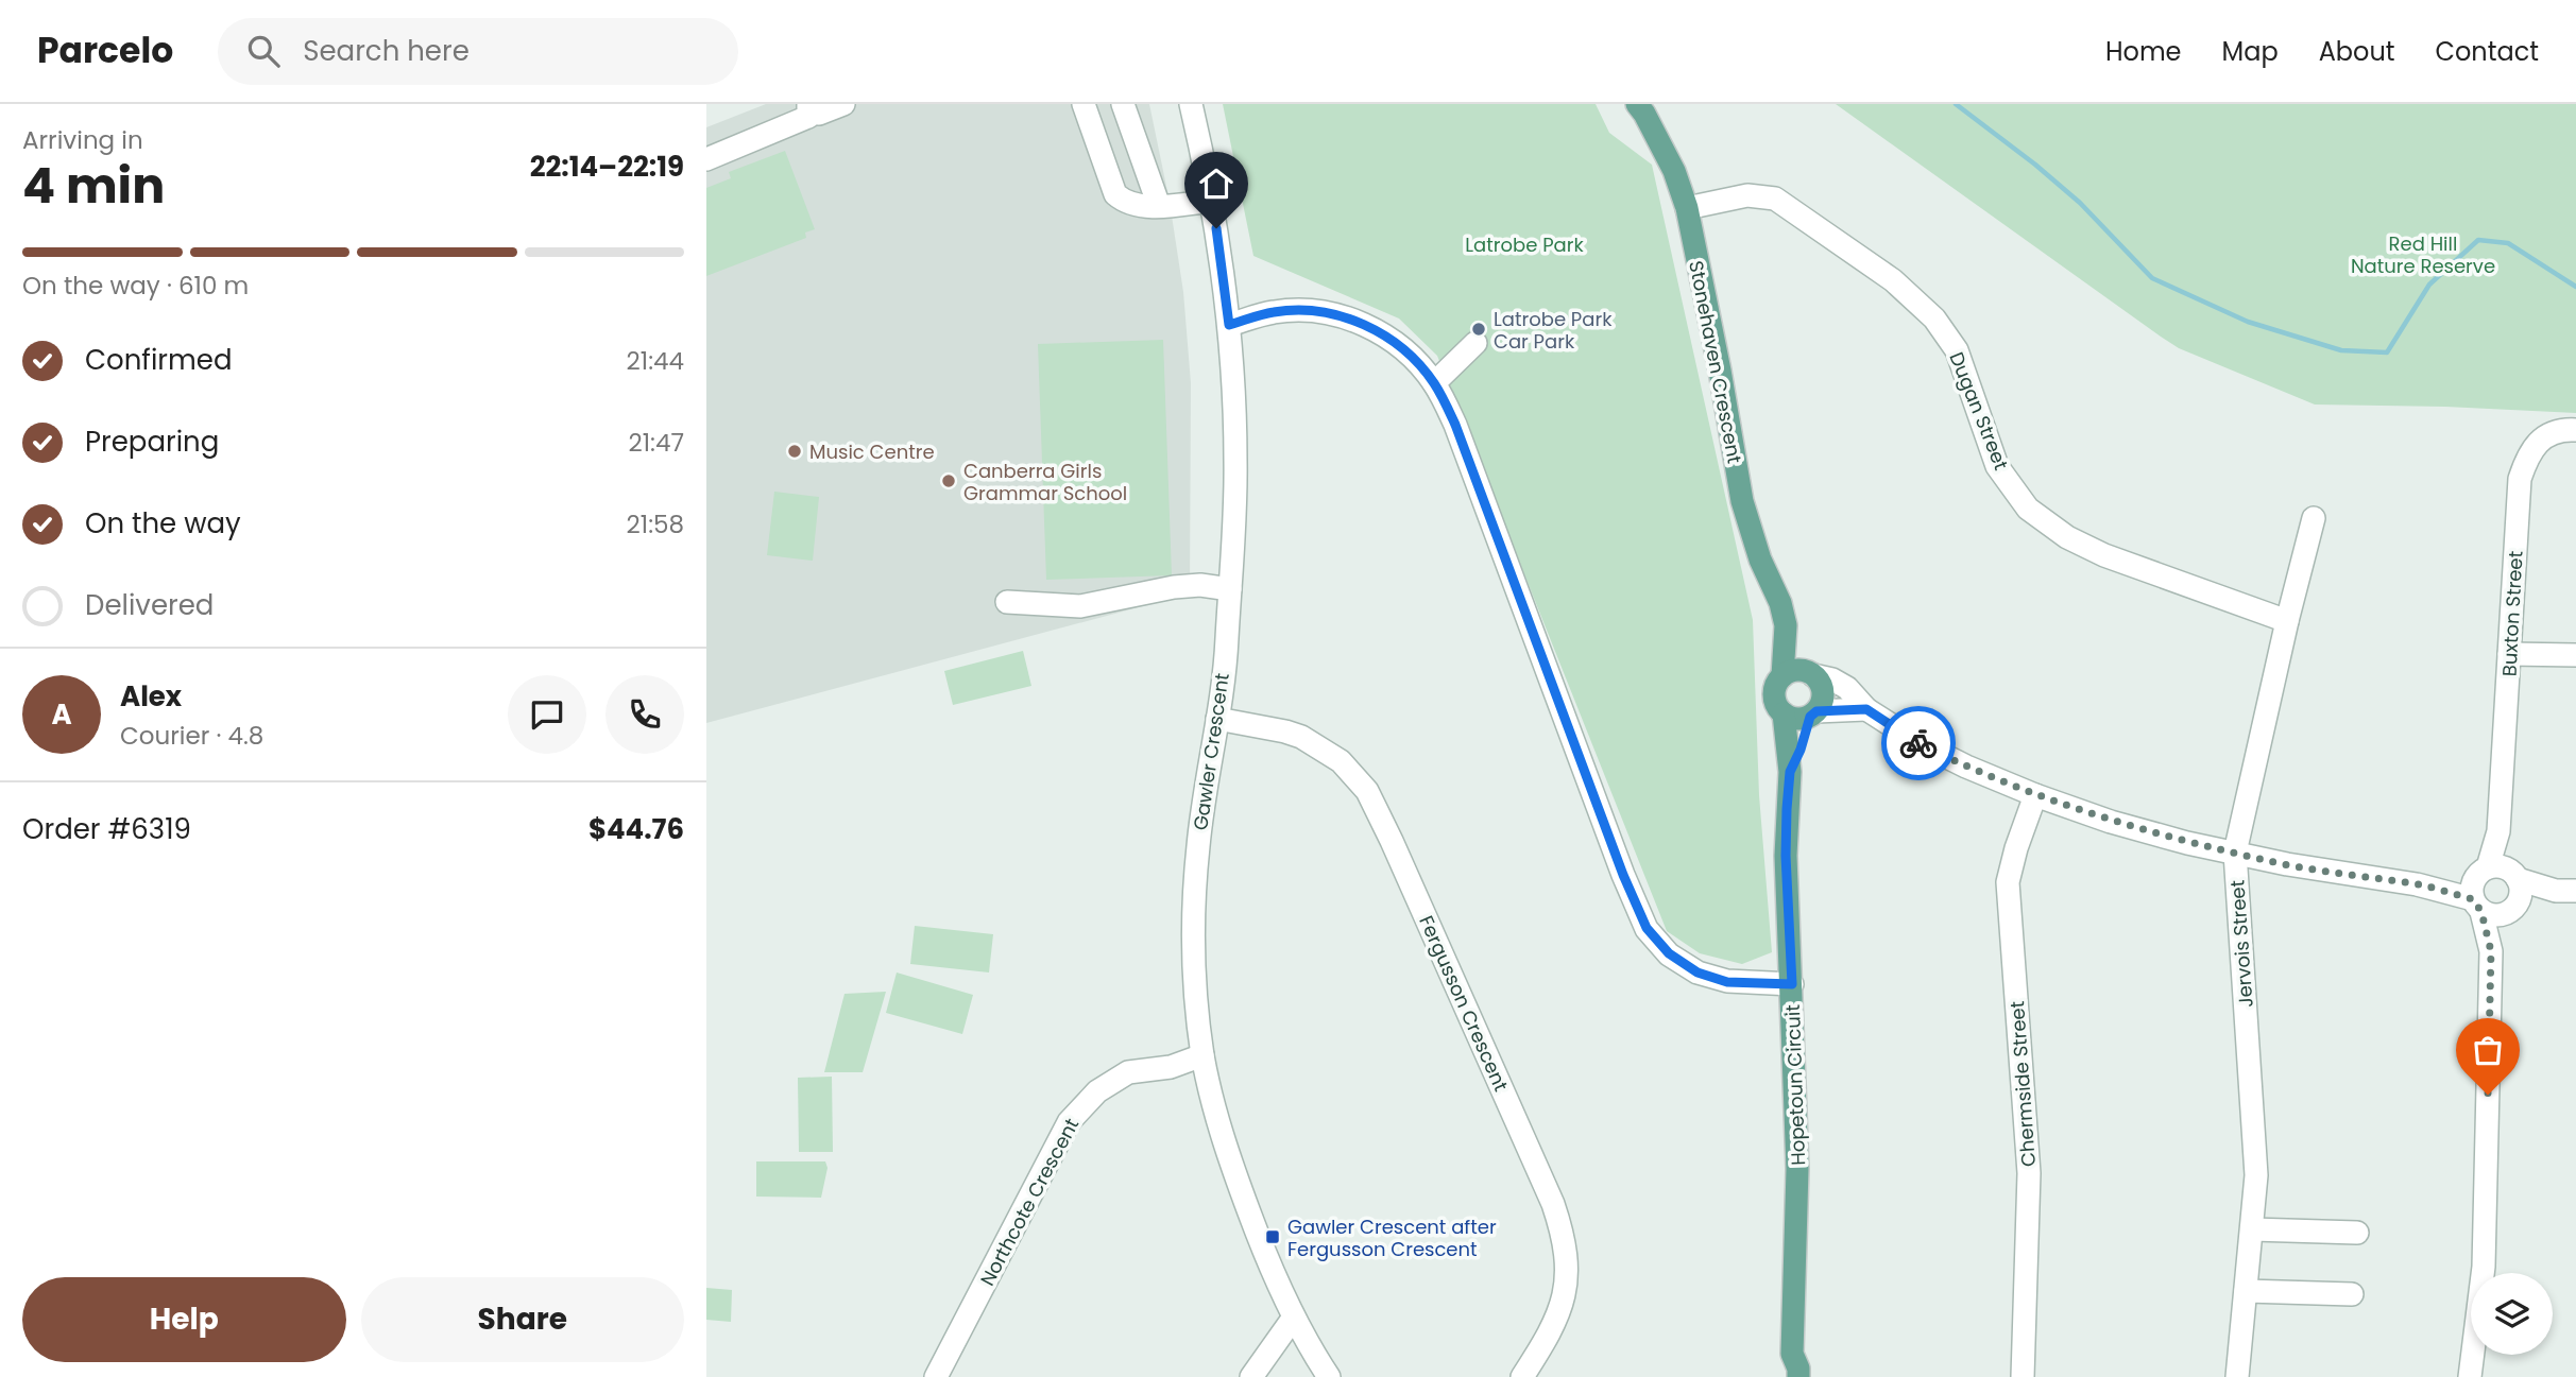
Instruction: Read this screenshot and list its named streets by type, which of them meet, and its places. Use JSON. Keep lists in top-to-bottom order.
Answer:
{
  "streets": {
    "main road": ["Stonehaven Crescent", "Hopetoun Circuit"],
    "street": [
      "Dugan Street",
      "Buxton Street",
      "Gawler Crescent",
      "Jervois Street",
      "Fergusson Crescent",
      "Chermside Street",
      "Northcote Crescent"
    ]
  },
  "crossings": [
    ["Stonehaven Crescent", "Dugan Street"],
    ["Stonehaven Crescent", "Hopetoun Circuit"],
    ["Dugan Street", "Jervois Street"],
    ["Gawler Crescent", "Fergusson Crescent"],
    ["Gawler Crescent", "Northcote Crescent"]
  ],
  "parks": ["Red Hill Nature Reserve", "Latrobe Park"],
  "places": {
    "other": ["Latrobe Park Car Park", "Music Centre", "Canberra Girls Grammar School"],
    "transit": ["Gawler Crescent after Fergusson Crescent"]
  },
  "page": {
    "header": "Parcelo",
    "search": "Search here",
    "nav": [
      "Home",
      "Map",
      "About",
      "Contact"
    ],
    "heading": ["4 min", "Arriving in", "22:14–22:19"],
    "panel": [
      "Alex",
      "Courier · 4.8",
      "Order #6319",
      "$44.76"
    ],
    "bar": "On the way · 610 m",
    "list": [
      ["Confirmed", "21:44"],
      ["Preparing", "21:47"],
      ["On the way", "21:58"],
      "Delivered"
    ],
    "round": "A",
    "buttons": ["Help", "Share"]
  }
}
